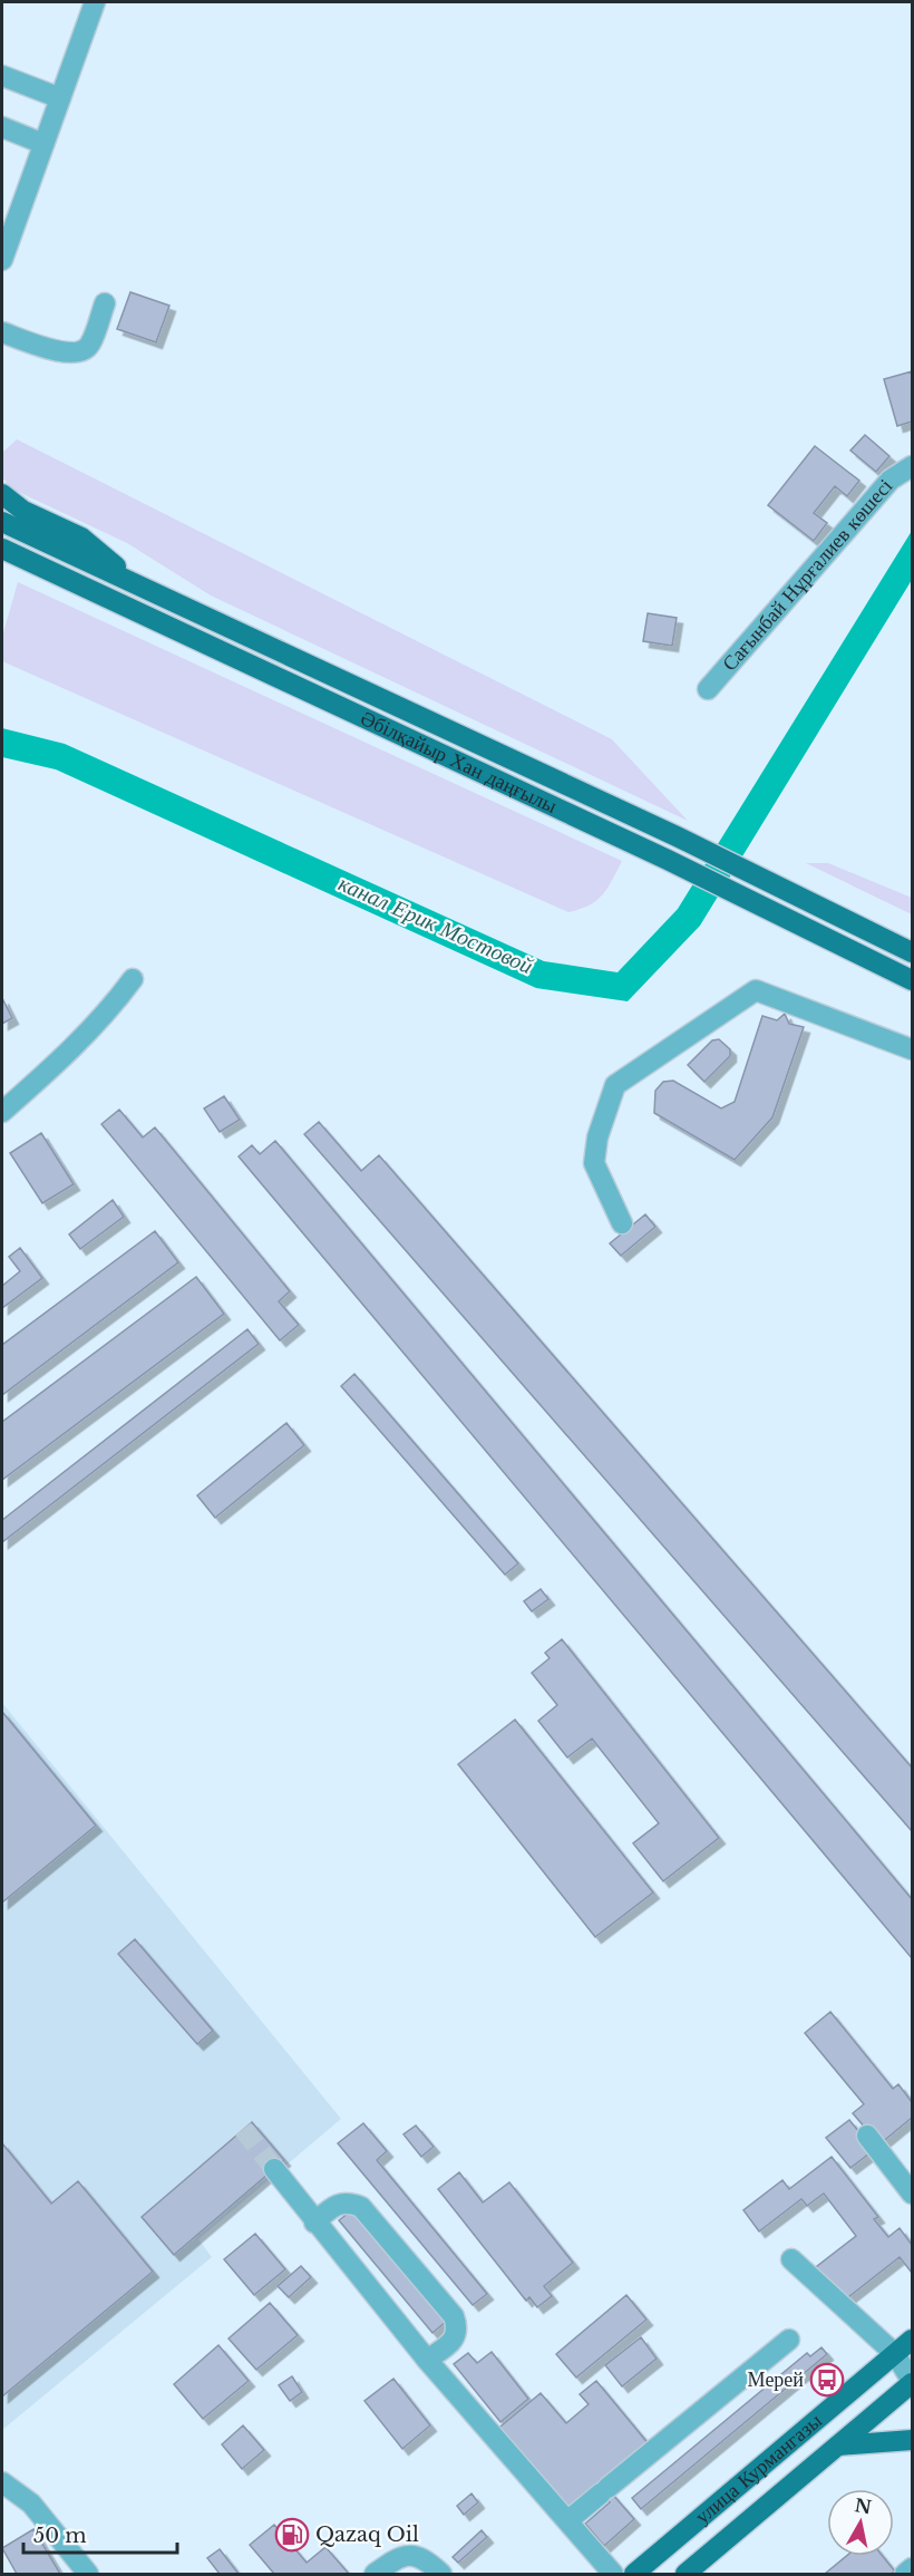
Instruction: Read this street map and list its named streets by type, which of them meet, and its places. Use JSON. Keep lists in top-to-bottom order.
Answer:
{
  "streets": {
    "main road": ["Әбілқайыр Хан даңғылы", "улица Курмангазы"],
    "street": ["Сағынбай Нұрғалиев көшесі"]
  },
  "water": ["канал Ерик Мостовой"],
  "places": {
    "bus stop": ["Мерей"],
    "fuel station": ["Qazaq Oil"]
  },
  "scale_bar": "50 m",
  "north": "top"
}
